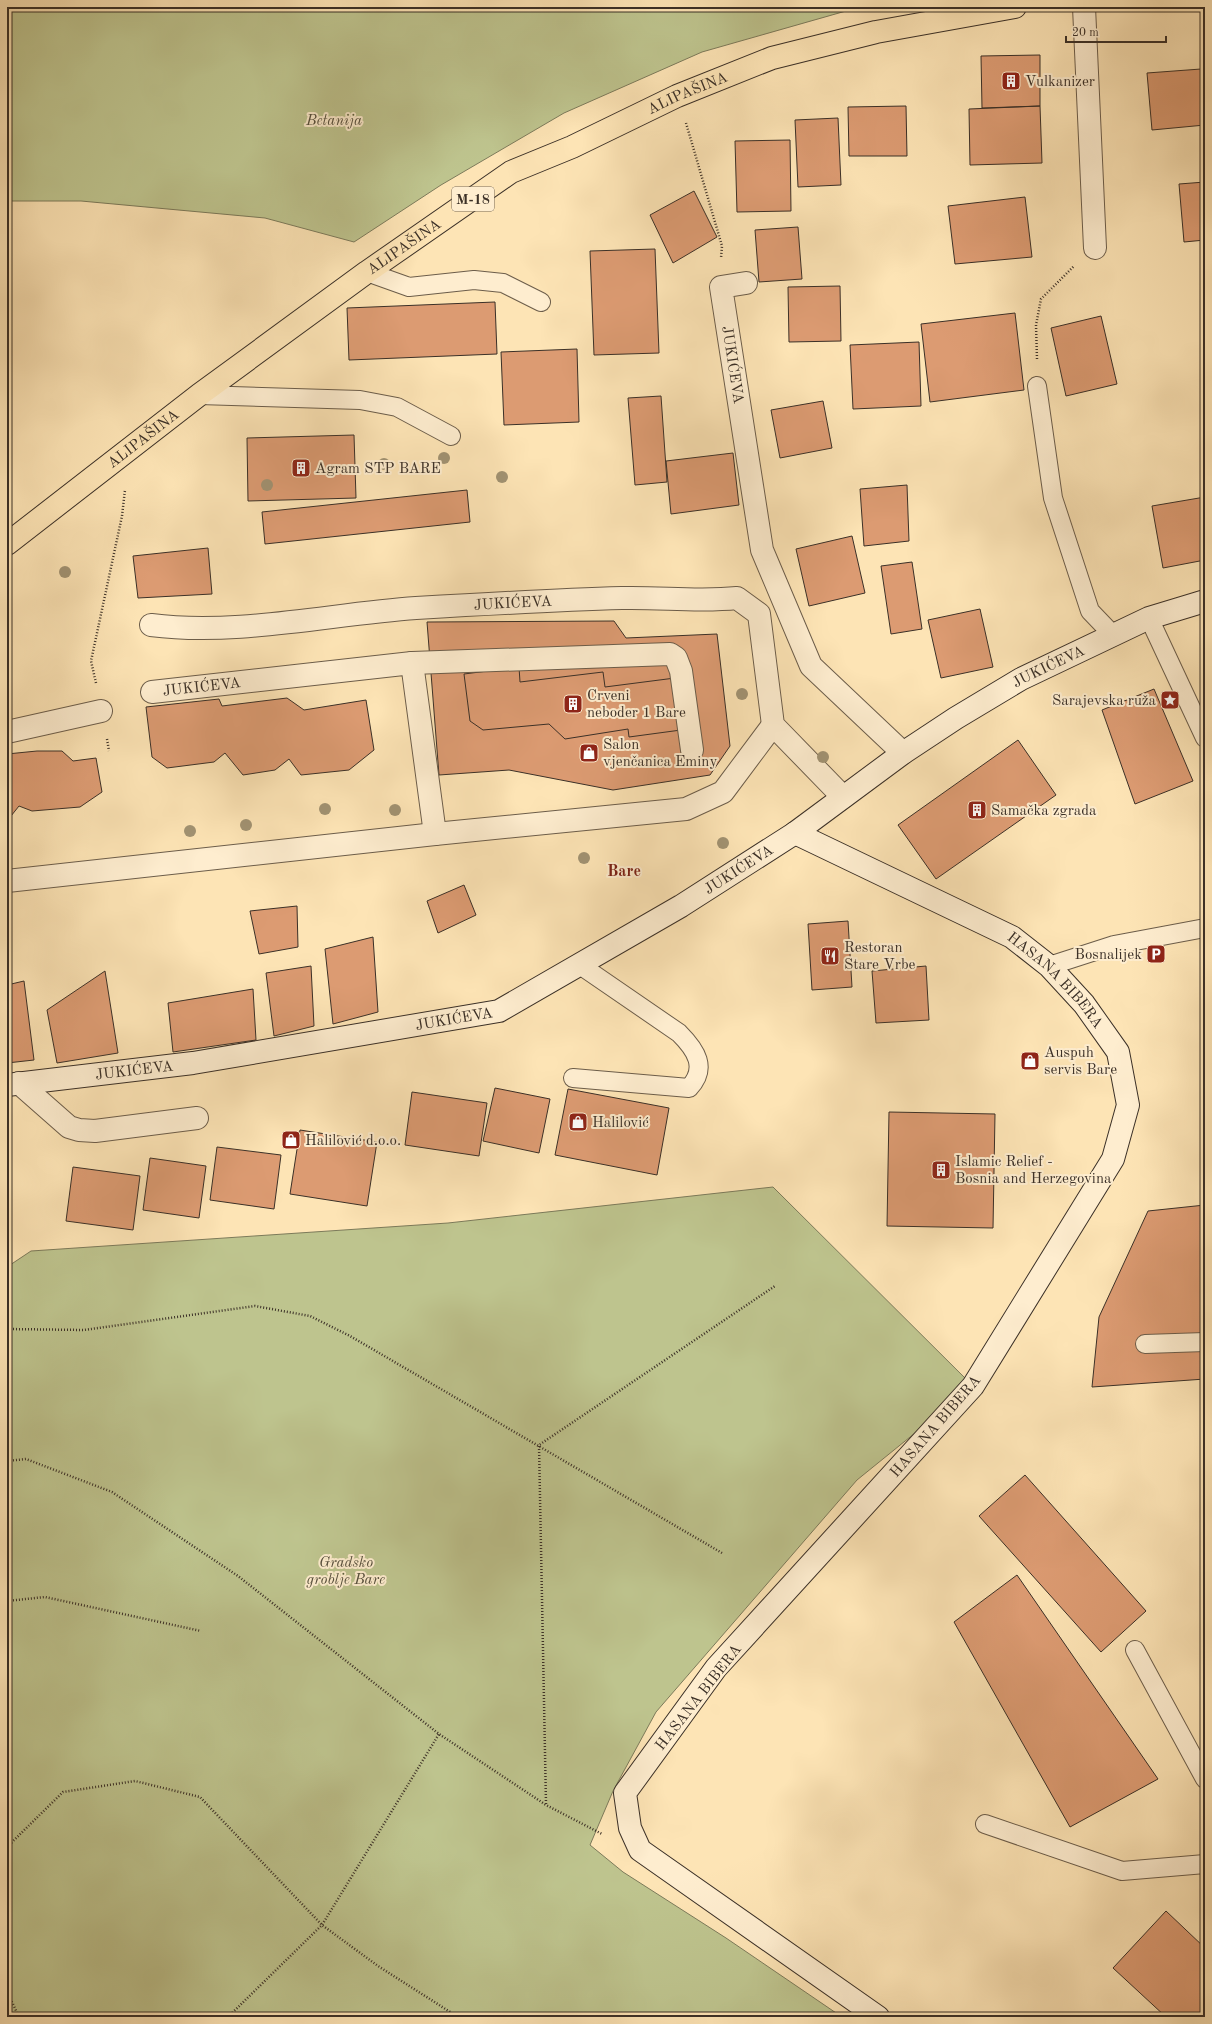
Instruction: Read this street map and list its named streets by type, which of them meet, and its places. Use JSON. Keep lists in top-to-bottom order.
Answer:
{
  "streets": {
    "main road": ["ALIPAŠINA", "M-18"],
    "street": ["JUKIĆEVA", "HASANA BIBERA"]
  },
  "crossings": [
    ["JUKIĆEVA", "HASANA BIBERA"]
  ],
  "districts": ["Bare"],
  "parks": ["Betanija", "Gradsko groblje Bare"],
  "places": {
    "building": [
      "Vulkanizer",
      "Agram STP BARE",
      "Crveni neboder 1 Bare",
      "Samačka zgrada",
      "Islamic Relief - Bosnia and Herzegovina"
    ],
    "place": ["Sarajevska ruža"],
    "shop": [
      "Salon vjenčanica Eminy",
      "Auspuh servis Bare",
      "Halilović",
      "Halilović d.o.o."
    ],
    "parking": ["Bosnalijek"],
    "restaurant": ["Restoran Stare Vrbe"]
  },
  "scale_bar": "20 m"
}
